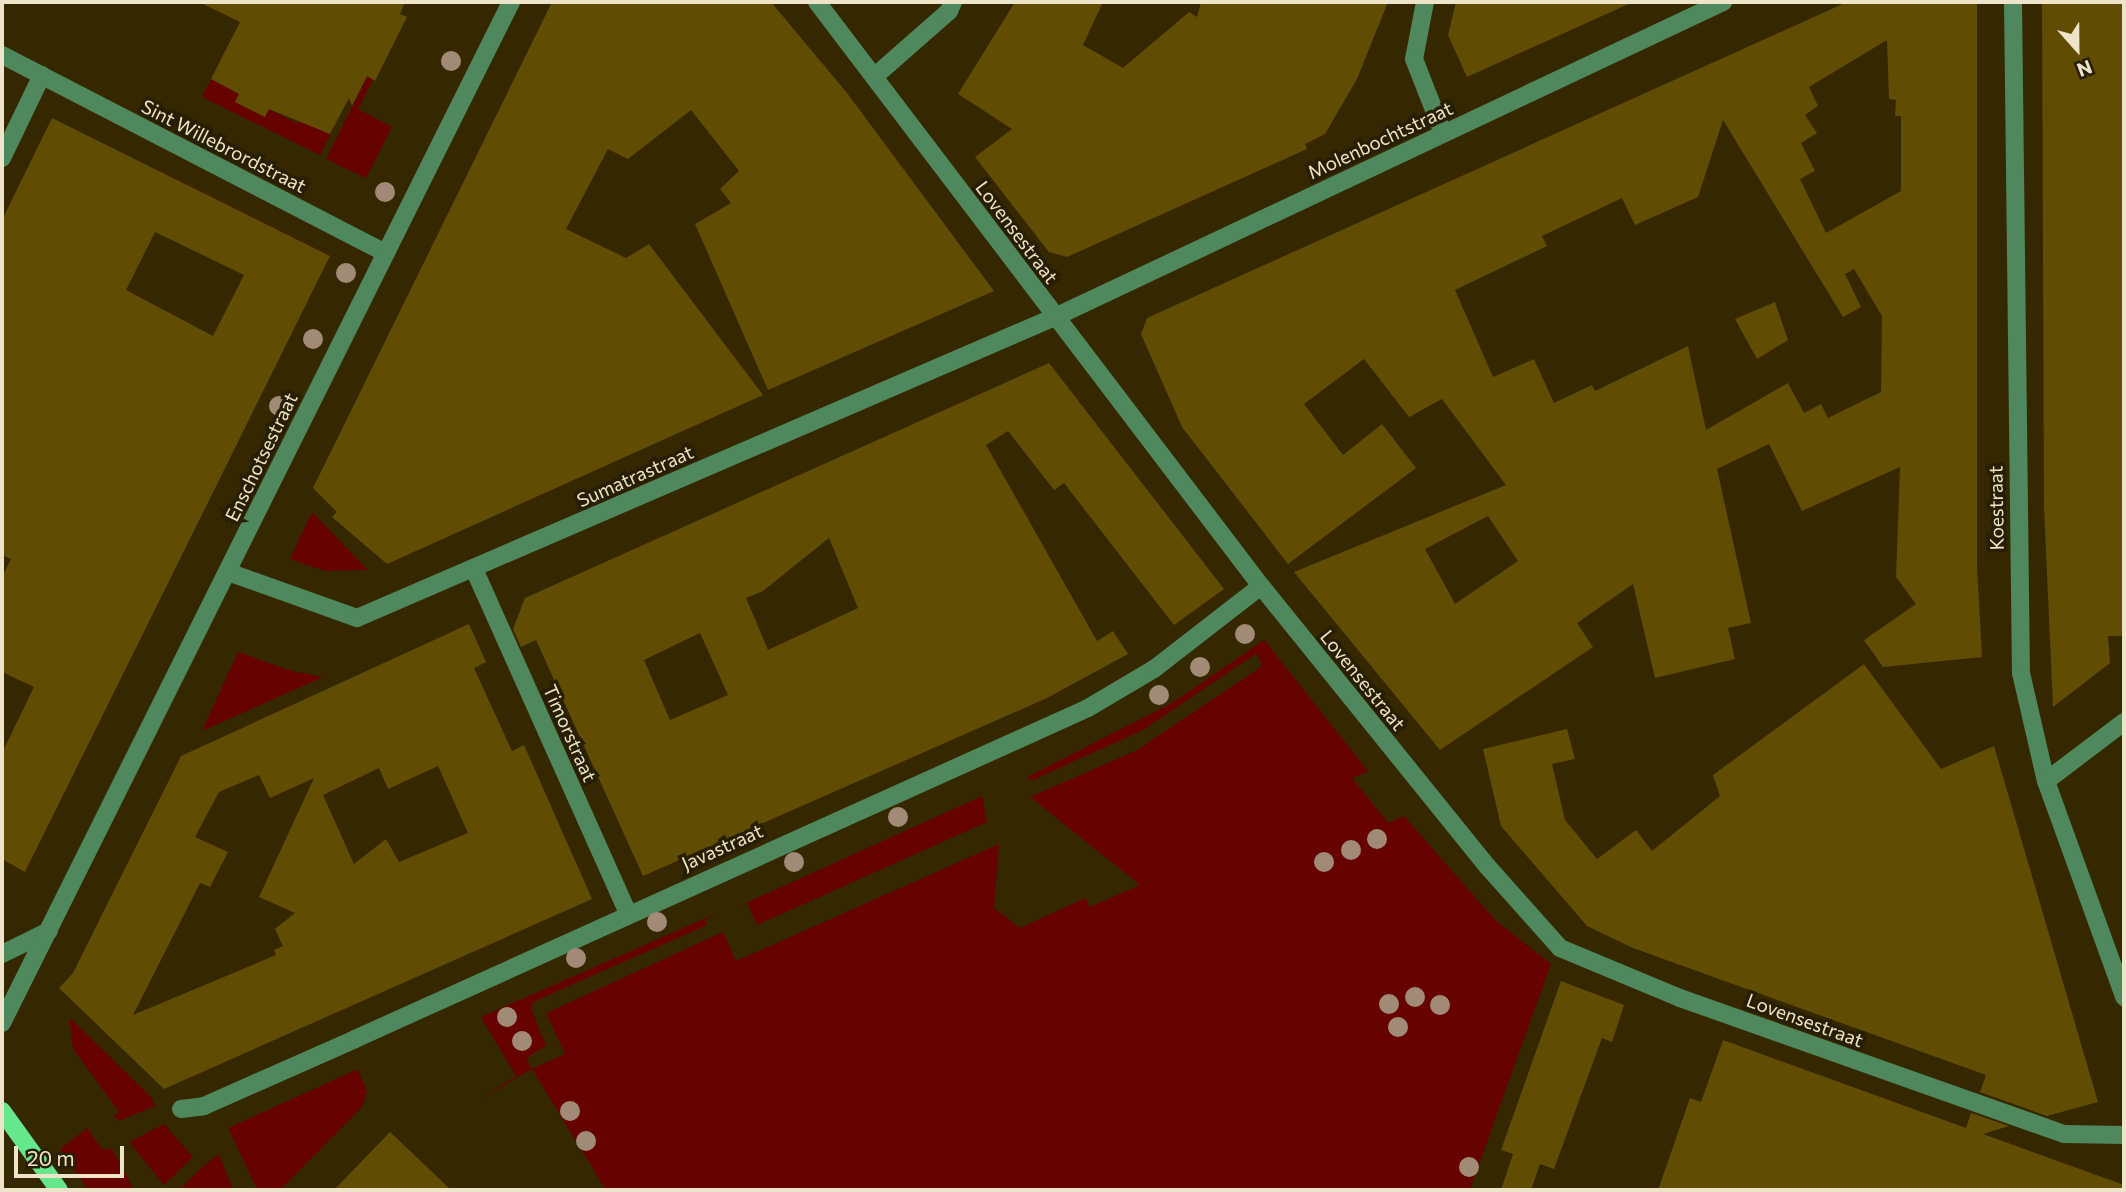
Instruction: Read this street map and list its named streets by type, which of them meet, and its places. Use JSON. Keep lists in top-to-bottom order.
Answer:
{
  "streets": {
    "street": [
      "Molenbochtstraat",
      "Sint Willebrordstraat",
      "Lovensestraat",
      "Enschotsestraat",
      "Sumatrastraat",
      "Koestraat",
      "Timorstraat",
      "Javastraat"
    ]
  },
  "crossings": [
    ["Molenbochtstraat", "Lovensestraat"],
    ["Molenbochtstraat", "Sumatrastraat"],
    ["Sint Willebrordstraat", "Enschotsestraat"],
    ["Lovensestraat", "Sumatrastraat"],
    ["Lovensestraat", "Javastraat"],
    ["Enschotsestraat", "Sumatrastraat"],
    ["Sumatrastraat", "Timorstraat"],
    ["Timorstraat", "Javastraat"]
  ],
  "scale_bar": "20 m",
  "north": "bottom"
}
